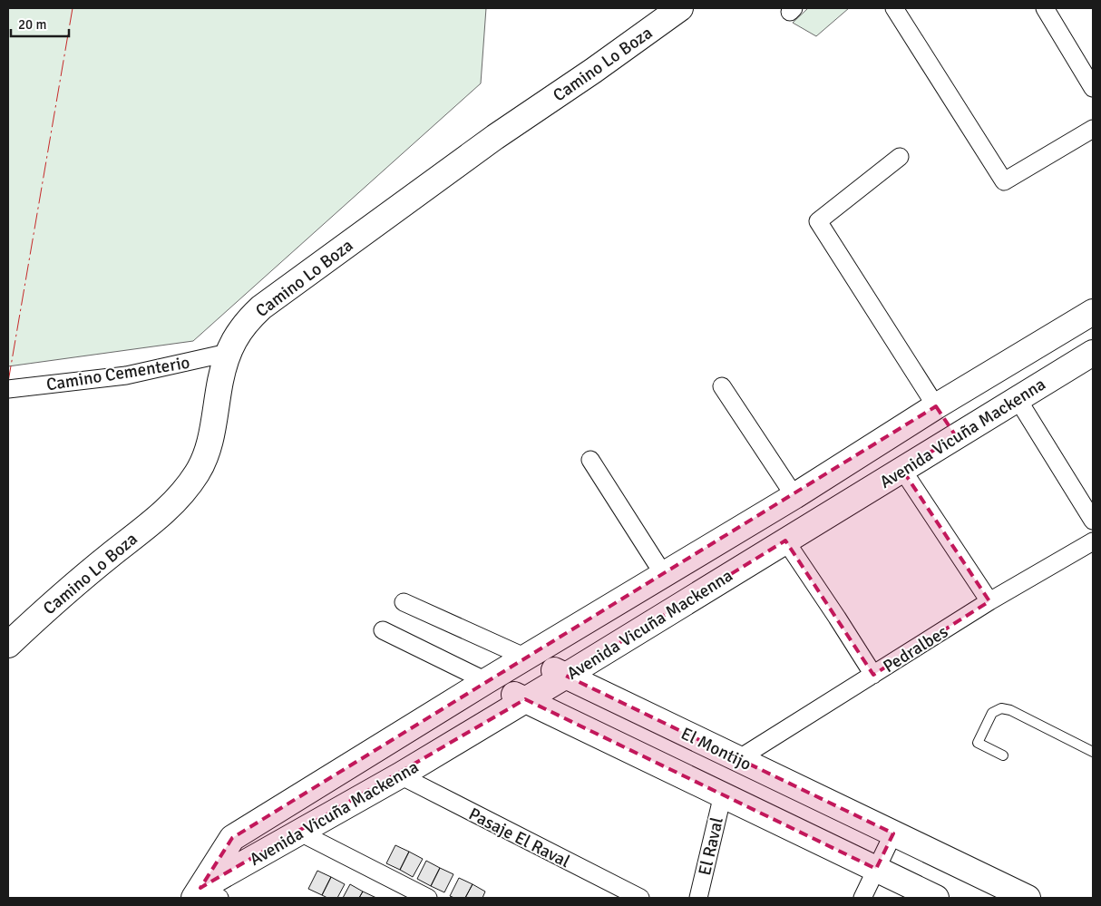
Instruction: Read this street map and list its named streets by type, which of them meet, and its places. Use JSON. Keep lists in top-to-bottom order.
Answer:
{
  "streets": {
    "street": [
      "Camino Lo Boza",
      "Camino Cementerio",
      "Avenida Vicuña Mackenna",
      "Pedralbes",
      "El Montijo",
      "Pasaje El Raval",
      "El Raval"
    ]
  },
  "crossings": [
    ["Camino Lo Boza", "Camino Cementerio"],
    ["Avenida Vicuña Mackenna", "El Montijo"],
    ["Avenida Vicuña Mackenna", "Pasaje El Raval"],
    ["Pedralbes", "El Montijo"]
  ],
  "scale_bar": "20 m"
}
